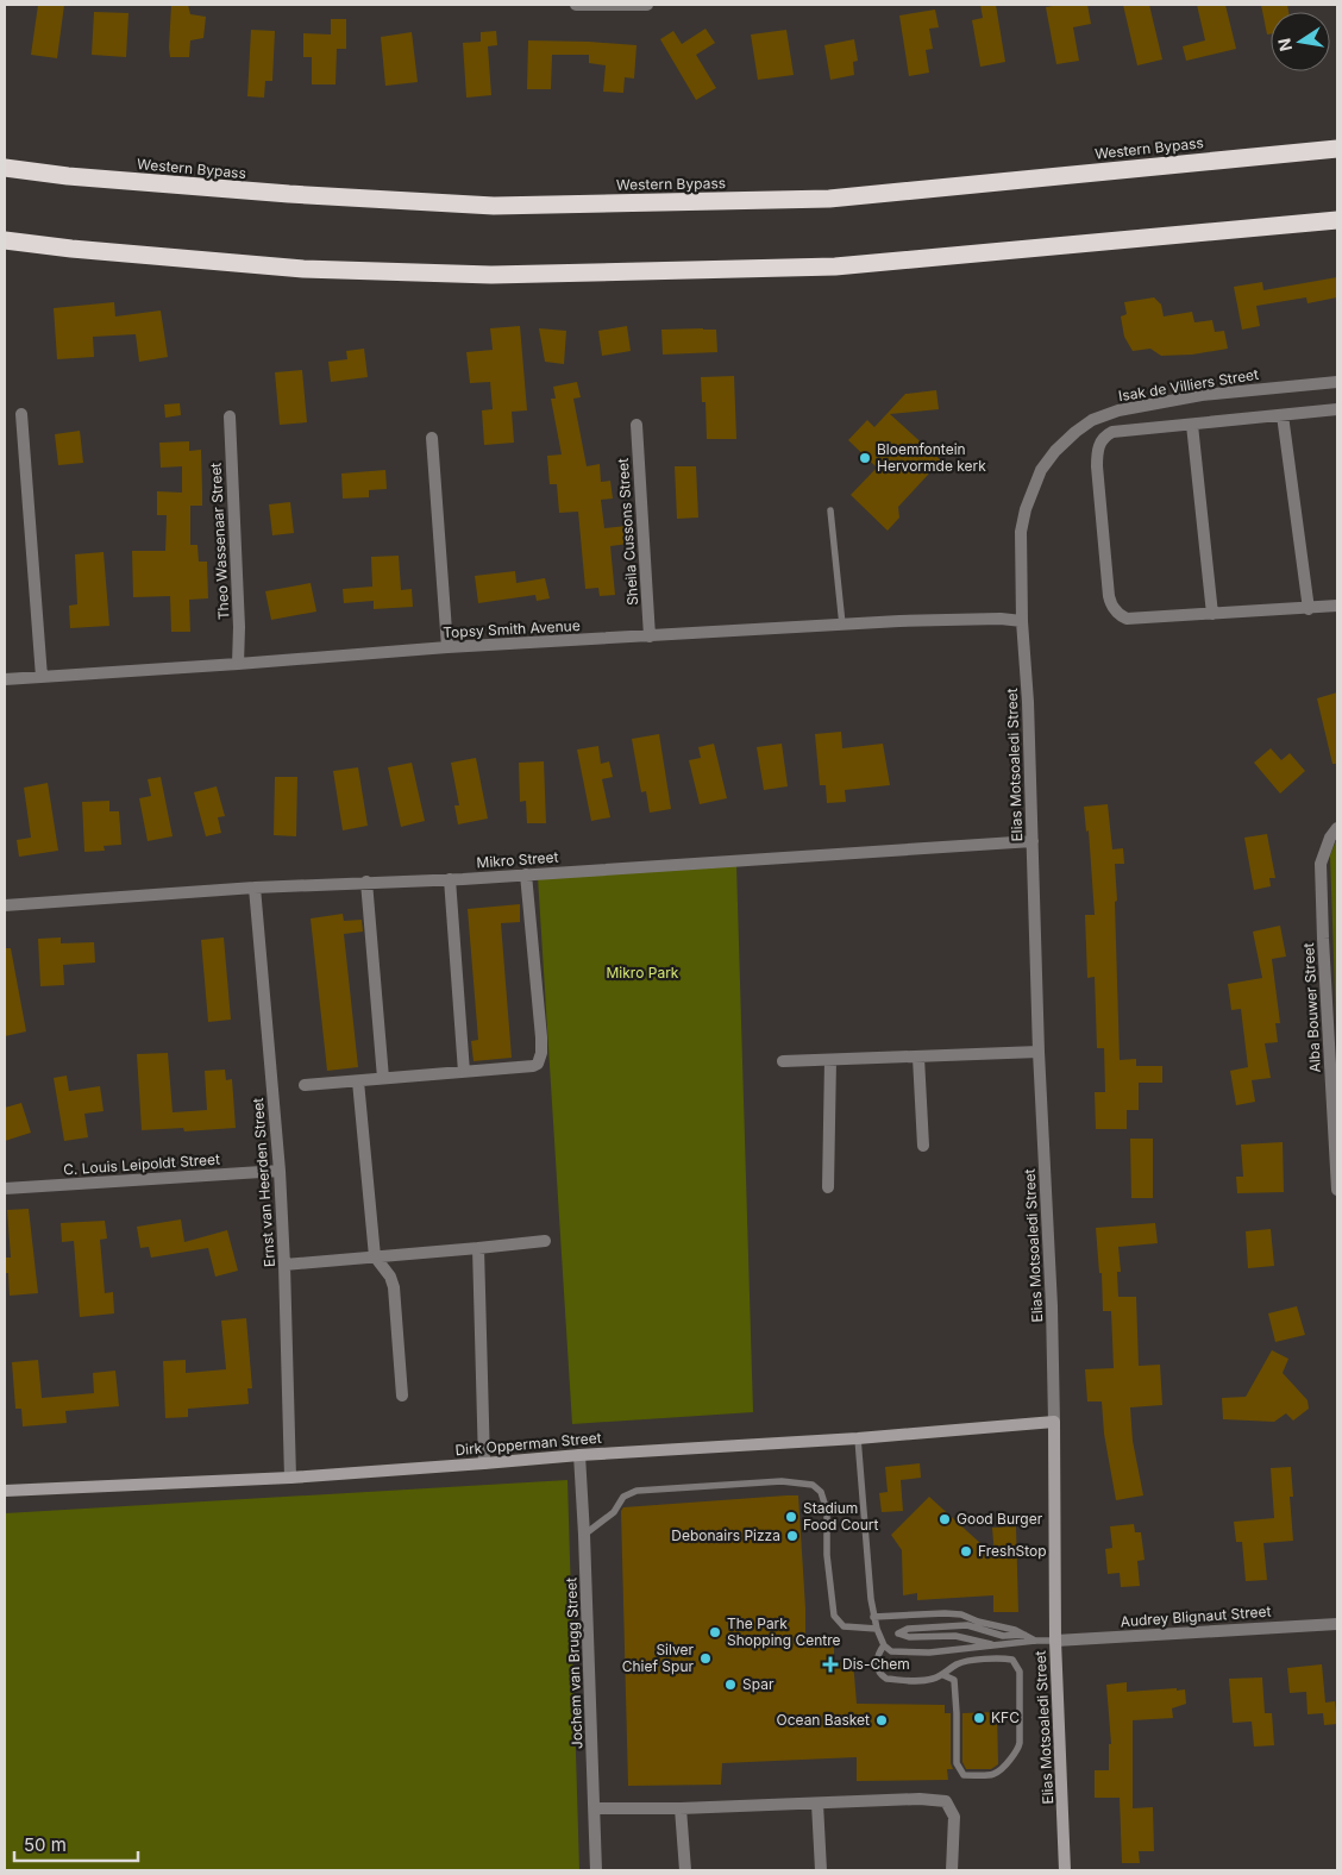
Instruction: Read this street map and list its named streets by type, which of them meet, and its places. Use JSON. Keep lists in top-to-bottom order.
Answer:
{
  "streets": {
    "highway": ["Western Bypass"],
    "street": [
      "Isak de Villiers Street",
      "Sheila Cussons Street",
      "Theo Wassenaar Street",
      "Topsy Smith Avenue",
      "Elias Motsoaledi Street",
      "Mikro Street",
      "Alba Bouwer Street",
      "C. Louis Leipoldt Street",
      "Ernst van Heerden Street",
      "Dirk Opperman Street",
      "Audrey Blignaut Street",
      "Jochem van Brugg Street"
    ]
  },
  "crossings": [
    ["Isak de Villiers Street", "Topsy Smith Avenue"],
    ["Isak de Villiers Street", "Elias Motsoaledi Street"],
    ["Sheila Cussons Street", "Topsy Smith Avenue"],
    ["Theo Wassenaar Street", "Topsy Smith Avenue"],
    ["Topsy Smith Avenue", "Elias Motsoaledi Street"],
    ["Elias Motsoaledi Street", "Mikro Street"],
    ["Elias Motsoaledi Street", "Dirk Opperman Street"],
    ["Elias Motsoaledi Street", "Audrey Blignaut Street"],
    ["Mikro Street", "Ernst van Heerden Street"],
    ["C. Louis Leipoldt Street", "Ernst van Heerden Street"],
    ["Ernst van Heerden Street", "Dirk Opperman Street"],
    ["Dirk Opperman Street", "Jochem van Brugg Street"]
  ],
  "parks": ["Mikro Park"],
  "places": {
    "other": [
      "Bloemfontein Hervormde kerk",
      "Stadium Food Court",
      "Good Burger",
      "Debonairs Pizza",
      "FreshStop",
      "The Park Shopping Centre",
      "Silver Chief Spur",
      "Spar",
      "KFC",
      "Ocean Basket"
    ],
    "health": ["Dis-Chem"]
  },
  "scale_bar": "50 m",
  "north": "left"
}
